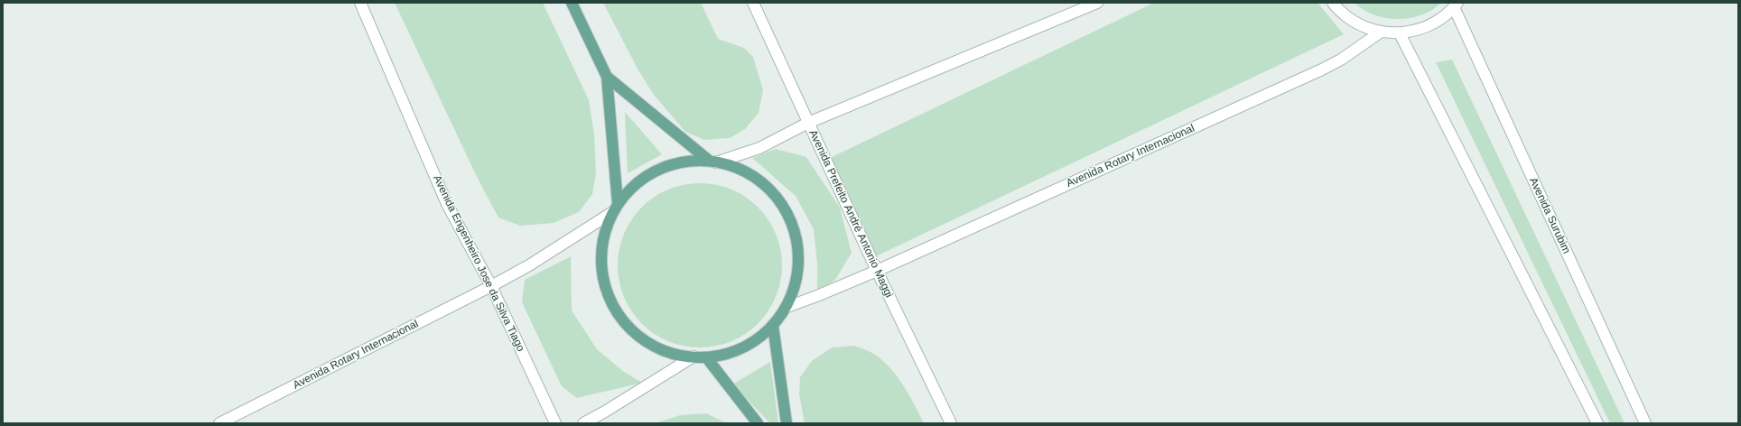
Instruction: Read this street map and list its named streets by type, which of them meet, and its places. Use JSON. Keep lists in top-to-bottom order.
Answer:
{
  "streets": {
    "street": [
      "Avenida Rotary Internacional",
      "Avenida Prefeito André Antonio Maggi",
      "Avenida Surubim",
      "Avenida Engenheiro Jose da Silva Tiago"
    ]
  },
  "crossings": [
    ["Avenida Rotary Internacional", "Avenida Prefeito André Antonio Maggi"],
    ["Avenida Rotary Internacional", "Avenida Engenheiro Jose da Silva Tiago"]
  ]
}
